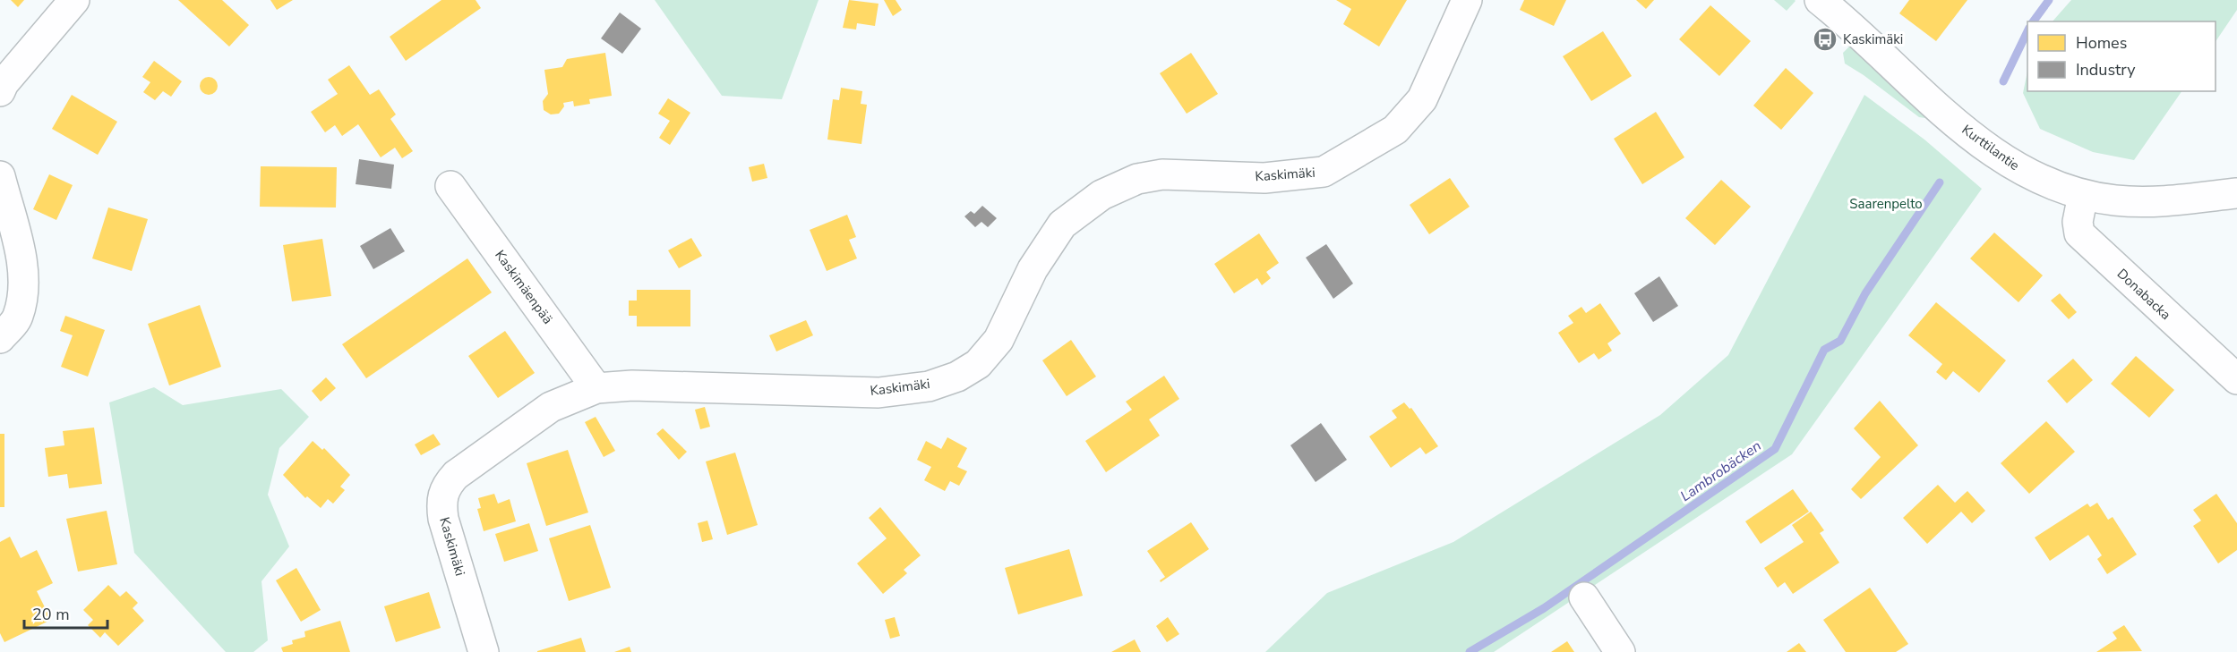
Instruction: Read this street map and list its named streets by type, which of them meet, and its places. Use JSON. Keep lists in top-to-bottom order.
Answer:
{
  "streets": {
    "street": [
      "Kurttilantie",
      "Kaskimäki",
      "Kaskimäenpää",
      "Donabacka"
    ]
  },
  "crossings": [
    ["Kurttilantie", "Donabacka"],
    ["Kaskimäki", "Kaskimäenpää"]
  ],
  "water": ["Lambrobäcken"],
  "parks": ["Saarenpelto"],
  "places": {
    "bus stop": ["Kaskimäki"]
  },
  "legend": ["Homes", "Industry"],
  "scale_bar": "20 m"
}
